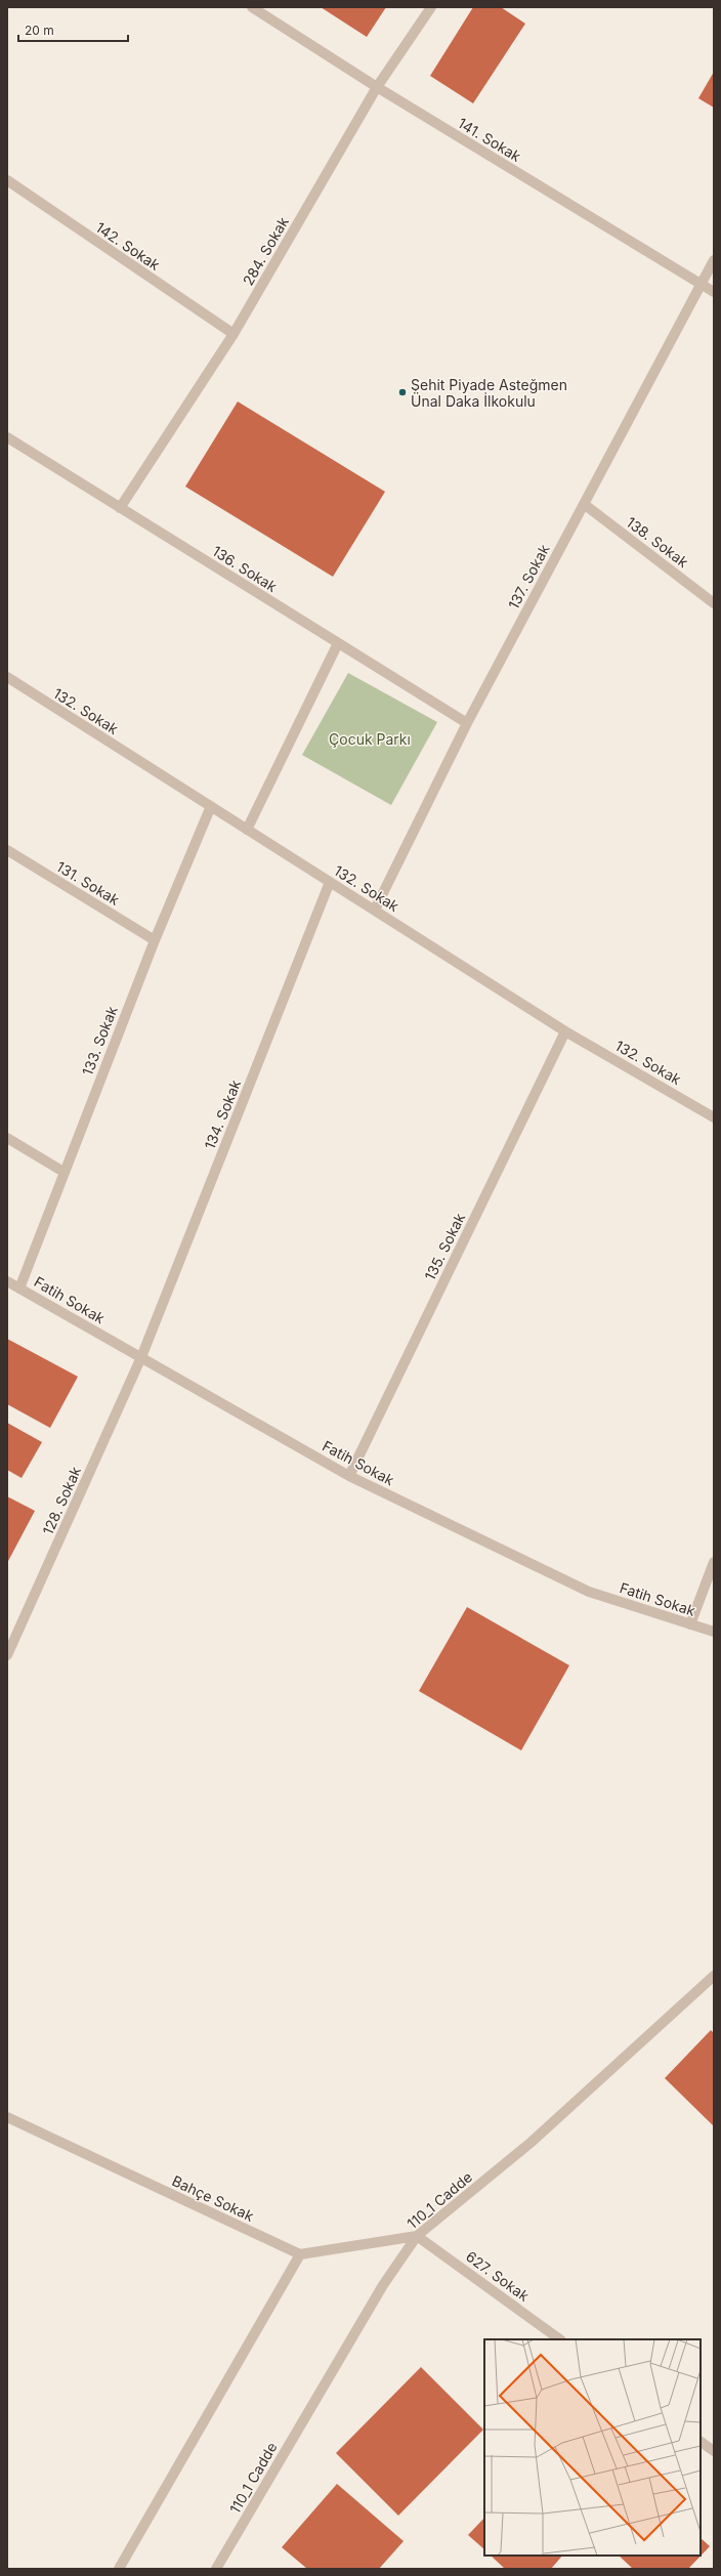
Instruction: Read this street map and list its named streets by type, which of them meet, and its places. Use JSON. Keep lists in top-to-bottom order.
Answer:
{
  "streets": {
    "street": [
      "141. Sokak",
      "142. Sokak",
      "284. Sokak",
      "138. Sokak",
      "136. Sokak",
      "137. Sokak",
      "132. Sokak",
      "131. Sokak",
      "133. Sokak",
      "134. Sokak",
      "135. Sokak",
      "Fatih Sokak",
      "128. Sokak",
      "Bahçe Sokak",
      "110_1 Cadde",
      "627. Sokak"
    ]
  },
  "crossings": [
    ["141. Sokak", "284. Sokak"],
    ["141. Sokak", "137. Sokak"],
    ["142. Sokak", "284. Sokak"],
    ["284. Sokak", "136. Sokak"],
    ["138. Sokak", "137. Sokak"],
    ["136. Sokak", "137. Sokak"],
    ["137. Sokak", "132. Sokak"],
    ["132. Sokak", "133. Sokak"],
    ["132. Sokak", "134. Sokak"],
    ["132. Sokak", "135. Sokak"],
    ["131. Sokak", "133. Sokak"],
    ["133. Sokak", "Fatih Sokak"],
    ["134. Sokak", "Fatih Sokak"],
    ["134. Sokak", "128. Sokak"],
    ["135. Sokak", "Fatih Sokak"],
    ["Fatih Sokak", "128. Sokak"],
    ["110_1 Cadde", "627. Sokak"]
  ],
  "parks": ["Çocuk Parkı"],
  "places": ["Şehit Piyade Asteğmen Ünal Daka İlkokulu"],
  "scale_bar": "20 m"
}
